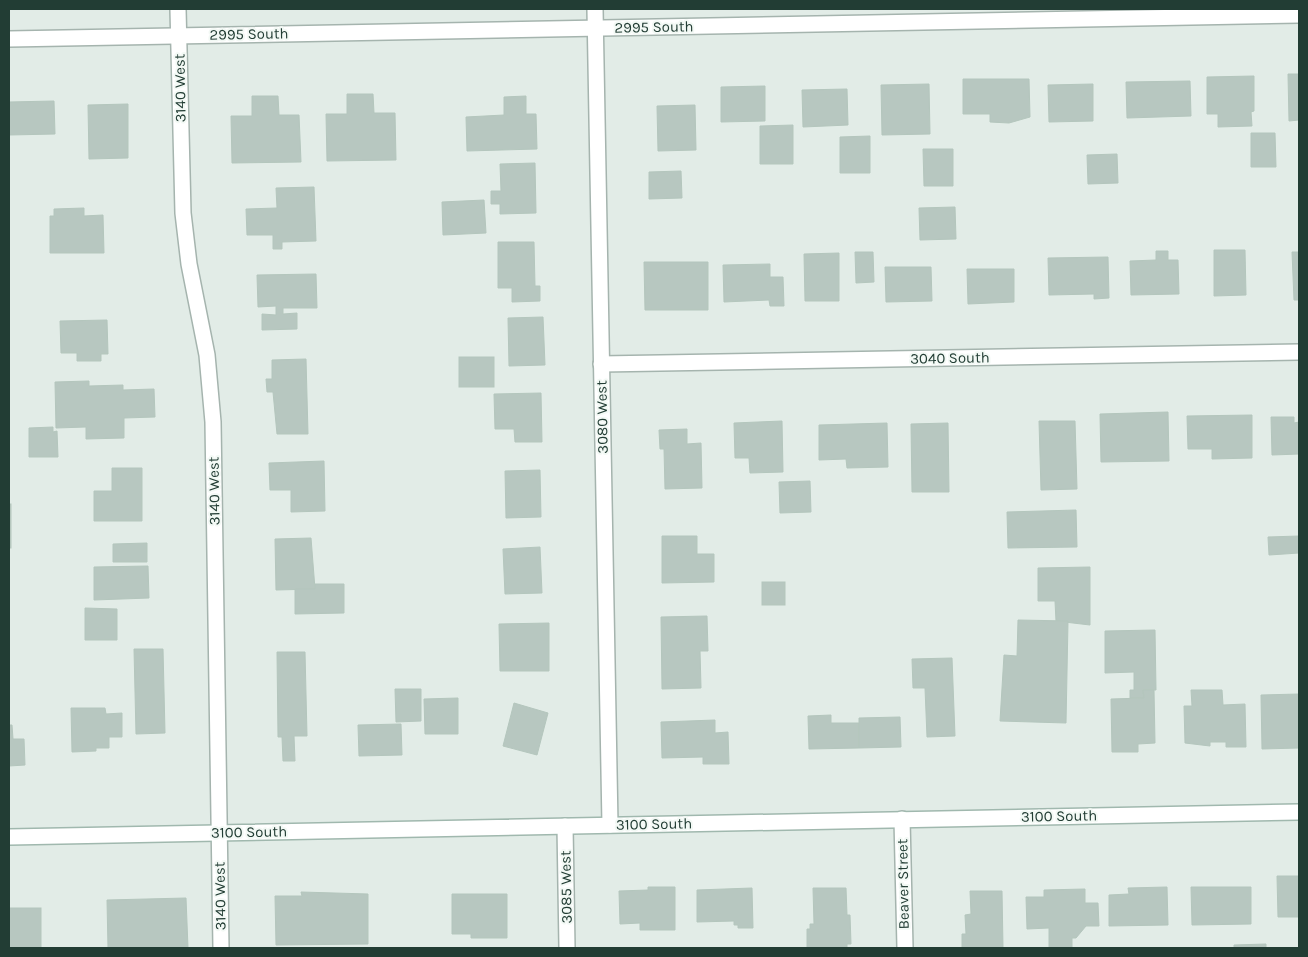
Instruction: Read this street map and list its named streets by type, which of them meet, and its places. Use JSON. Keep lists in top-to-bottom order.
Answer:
{
  "streets": {
    "street": [
      "2995 South",
      "3140 West",
      "3040 South",
      "3080 West",
      "3100 South",
      "Beaver Street",
      "3085 West"
    ]
  },
  "crossings": [
    ["2995 South", "3140 West"],
    ["2995 South", "3080 West"],
    ["3140 West", "3100 South"],
    ["3040 South", "3080 West"],
    ["3080 West", "3100 South"],
    ["3100 South", "Beaver Street"],
    ["3100 South", "3085 West"]
  ]
}
